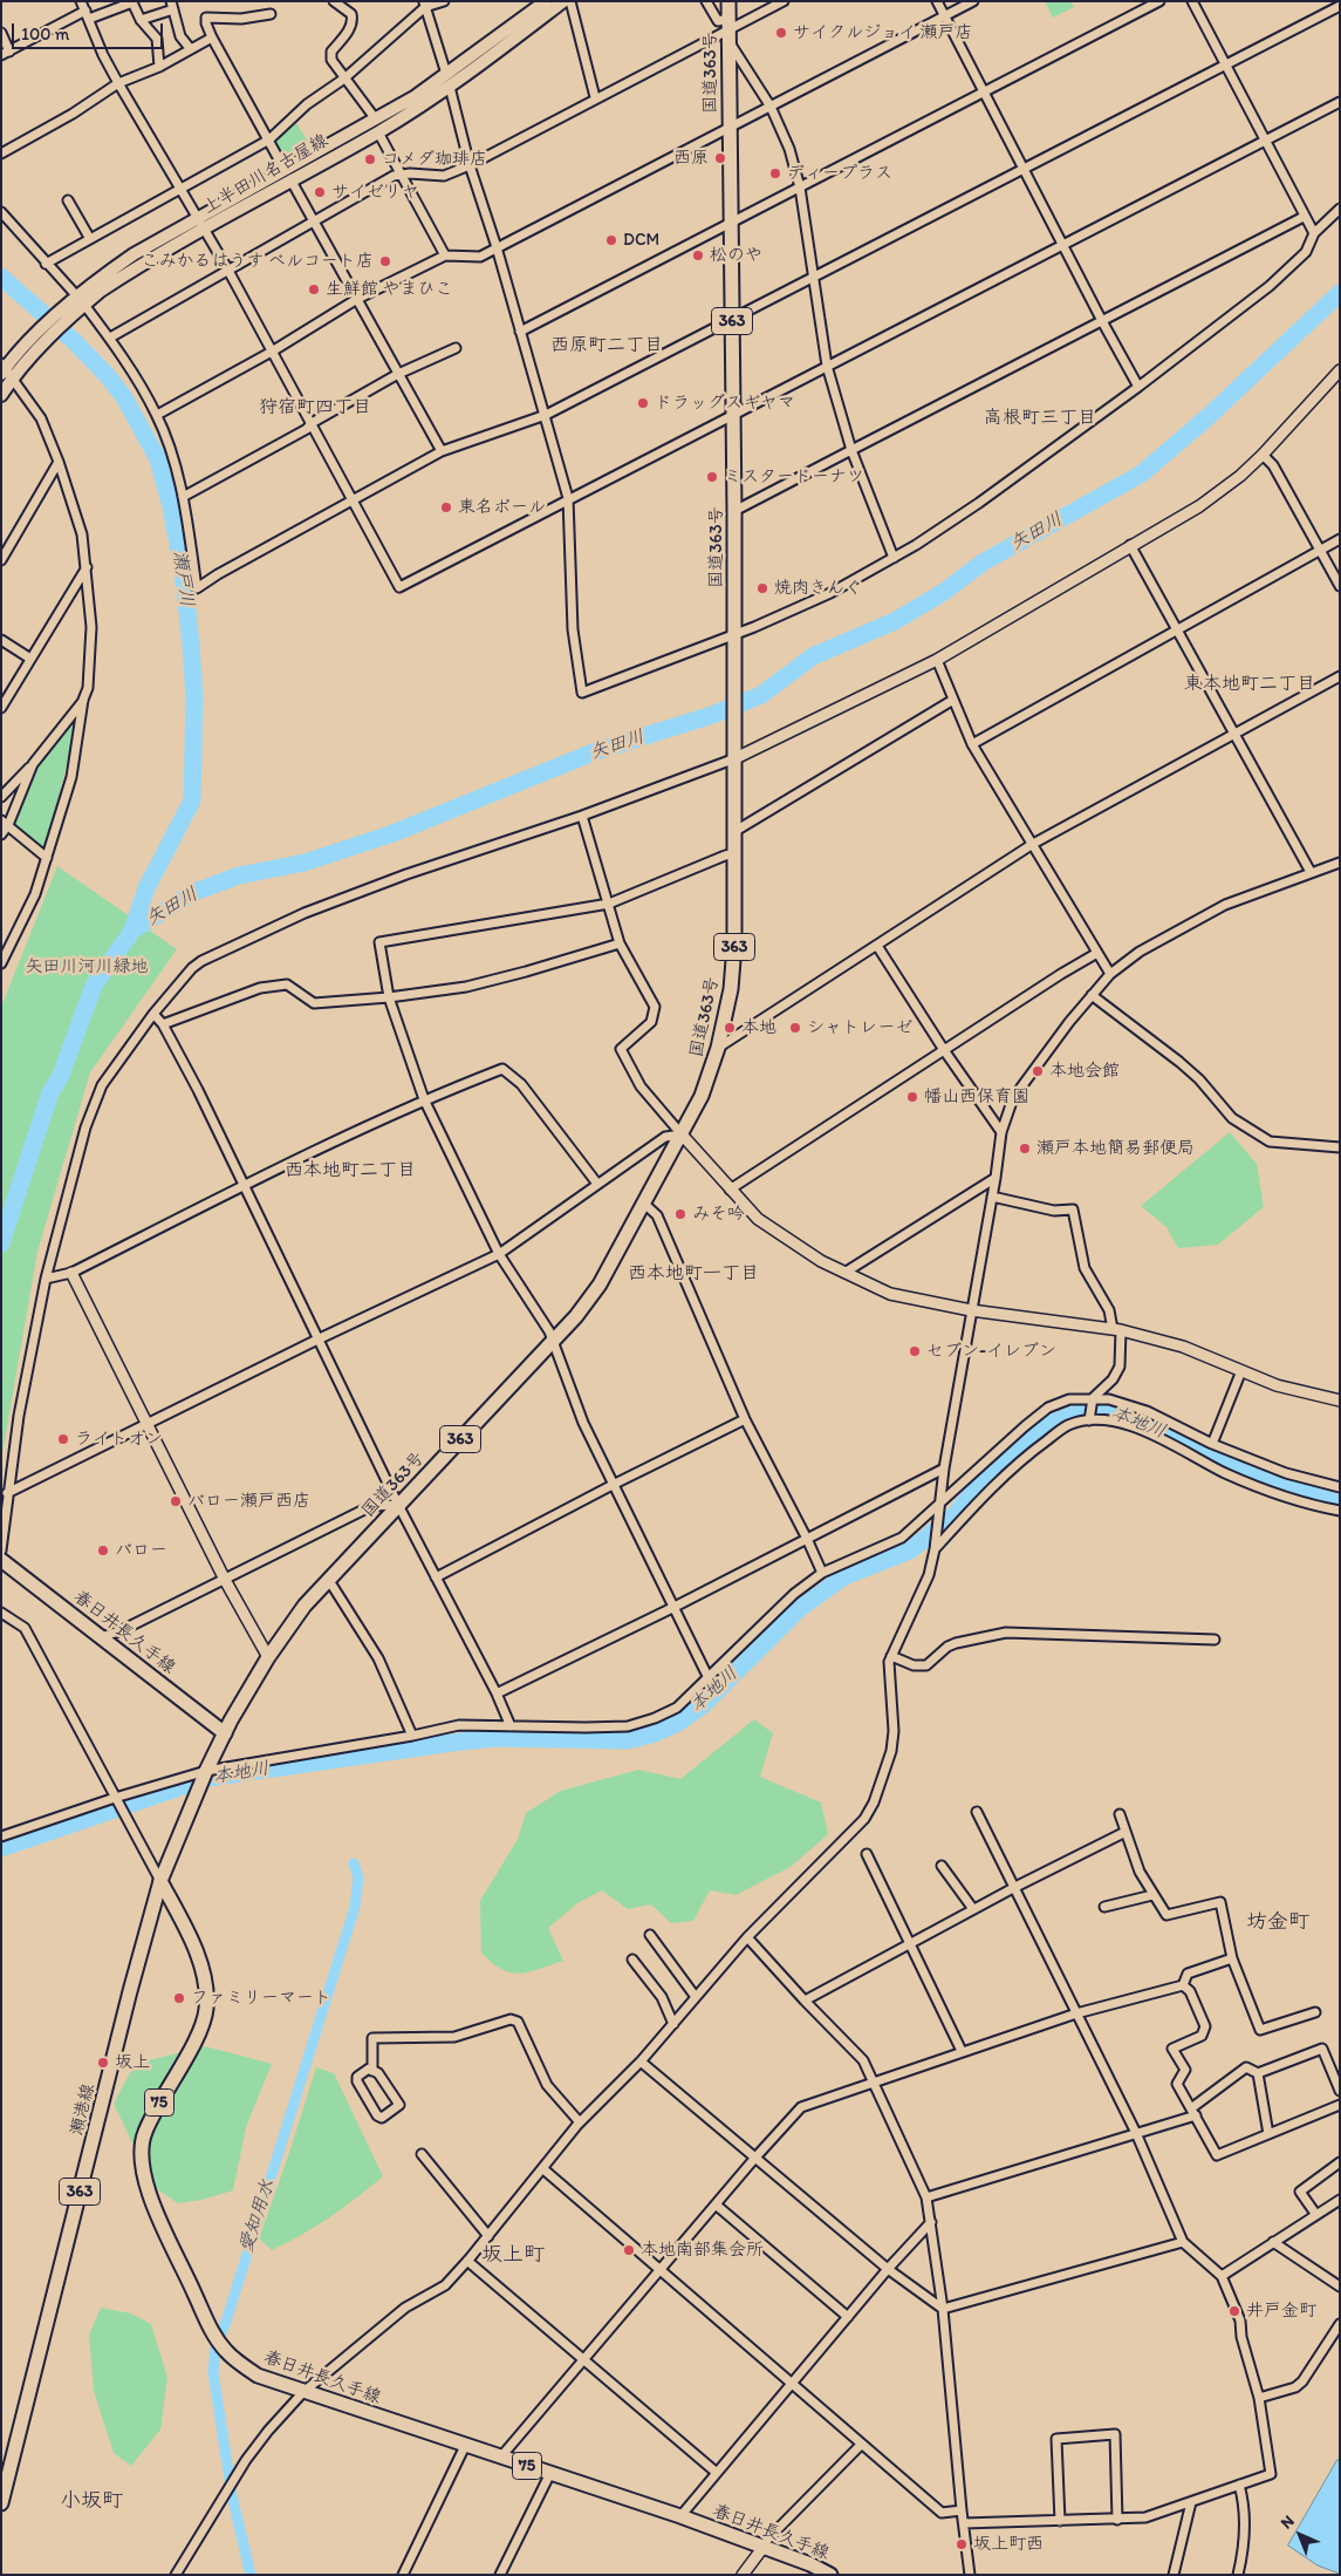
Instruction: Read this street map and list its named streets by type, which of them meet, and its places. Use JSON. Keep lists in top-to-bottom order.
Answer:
{
  "streets": {
    "main road": [
      "国道363号",
      "上半田川名古屋線",
      "363",
      "春日井長久手線",
      "75",
      "瀬港線"
    ]
  },
  "crossings": [
    ["国道363号", "春日井長久手線"],
    ["国道363号", "瀬港線"],
    ["春日井長久手線", "瀬港線"]
  ],
  "districts": [
    "西原町二丁目",
    "狩宿町四丁目",
    "高根町三丁目",
    "東本地町二丁目",
    "西本地町二丁目",
    "西本地町一丁目",
    "坊金町",
    "坂上町",
    "小坂町"
  ],
  "water": [
    "矢田川",
    "瀬戸川",
    "本地川",
    "愛知用水"
  ],
  "parks": ["矢田川河川緑地"],
  "places": [
    "サイクルジョイ 瀬戸店",
    "西原",
    "コメダ珈琲店",
    "ディープラス",
    "サイゼリヤ",
    "DCM",
    "松のや",
    "こみかるはうす ベルコート店",
    "生鮮館 やまひこ",
    "ドラッグスギヤマ",
    "ミスタードーナツ",
    "東名ボール",
    "焼肉きんぐ",
    "本地",
    "シャトレーゼ",
    "本地会館",
    "幡山西保育園",
    "瀬戸本地簡易郵便局",
    "みそ吟",
    "セブン-イレブン",
    "ライトオン",
    "バロー瀬戸西店",
    "バロー",
    "ファミリーマート",
    "坂上",
    "本地南部集会所",
    "井戸金町",
    "坂上町西"
  ],
  "scale_bar": "100 m",
  "north": "top left"
}
